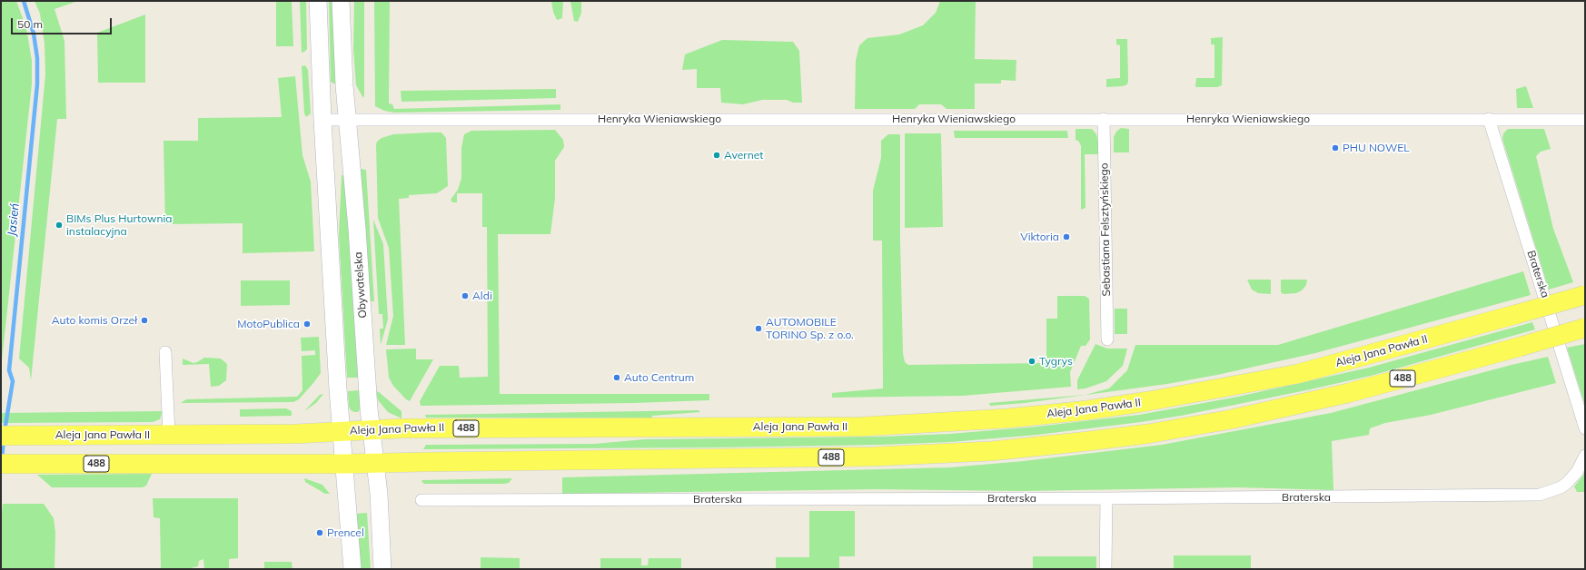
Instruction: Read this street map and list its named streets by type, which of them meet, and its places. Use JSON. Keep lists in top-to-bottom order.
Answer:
{
  "streets": {
    "main road": ["Obywatelska", "Aleja Jana Pawła II", "488"],
    "street": ["Henryka Wieniawskiego", "Sebastiana Felsztyńskiego", "Braterska"]
  },
  "crossings": [
    ["Henryka Wieniawskiego", "Sebastiana Felsztyńskiego"],
    ["Henryka Wieniawskiego", "Braterska"],
    ["Henryka Wieniawskiego", "Obywatelska"],
    ["Obywatelska", "Aleja Jana Pawła II"],
    ["Obywatelska", "488"]
  ],
  "water": ["Jasień"],
  "places": [
    "PHU NOWEL",
    "Avernet",
    "BIMs Plus Hurtownia instalacyjna",
    "Viktoria",
    "Aldi",
    "Auto komis Orzeł",
    "MotoPublica",
    "AUTOMOBILE TORINO Sp. z o.o.",
    "Tygrys",
    "Auto Centrum",
    "Prencel"
  ],
  "scale_bar": "50 m"
}
